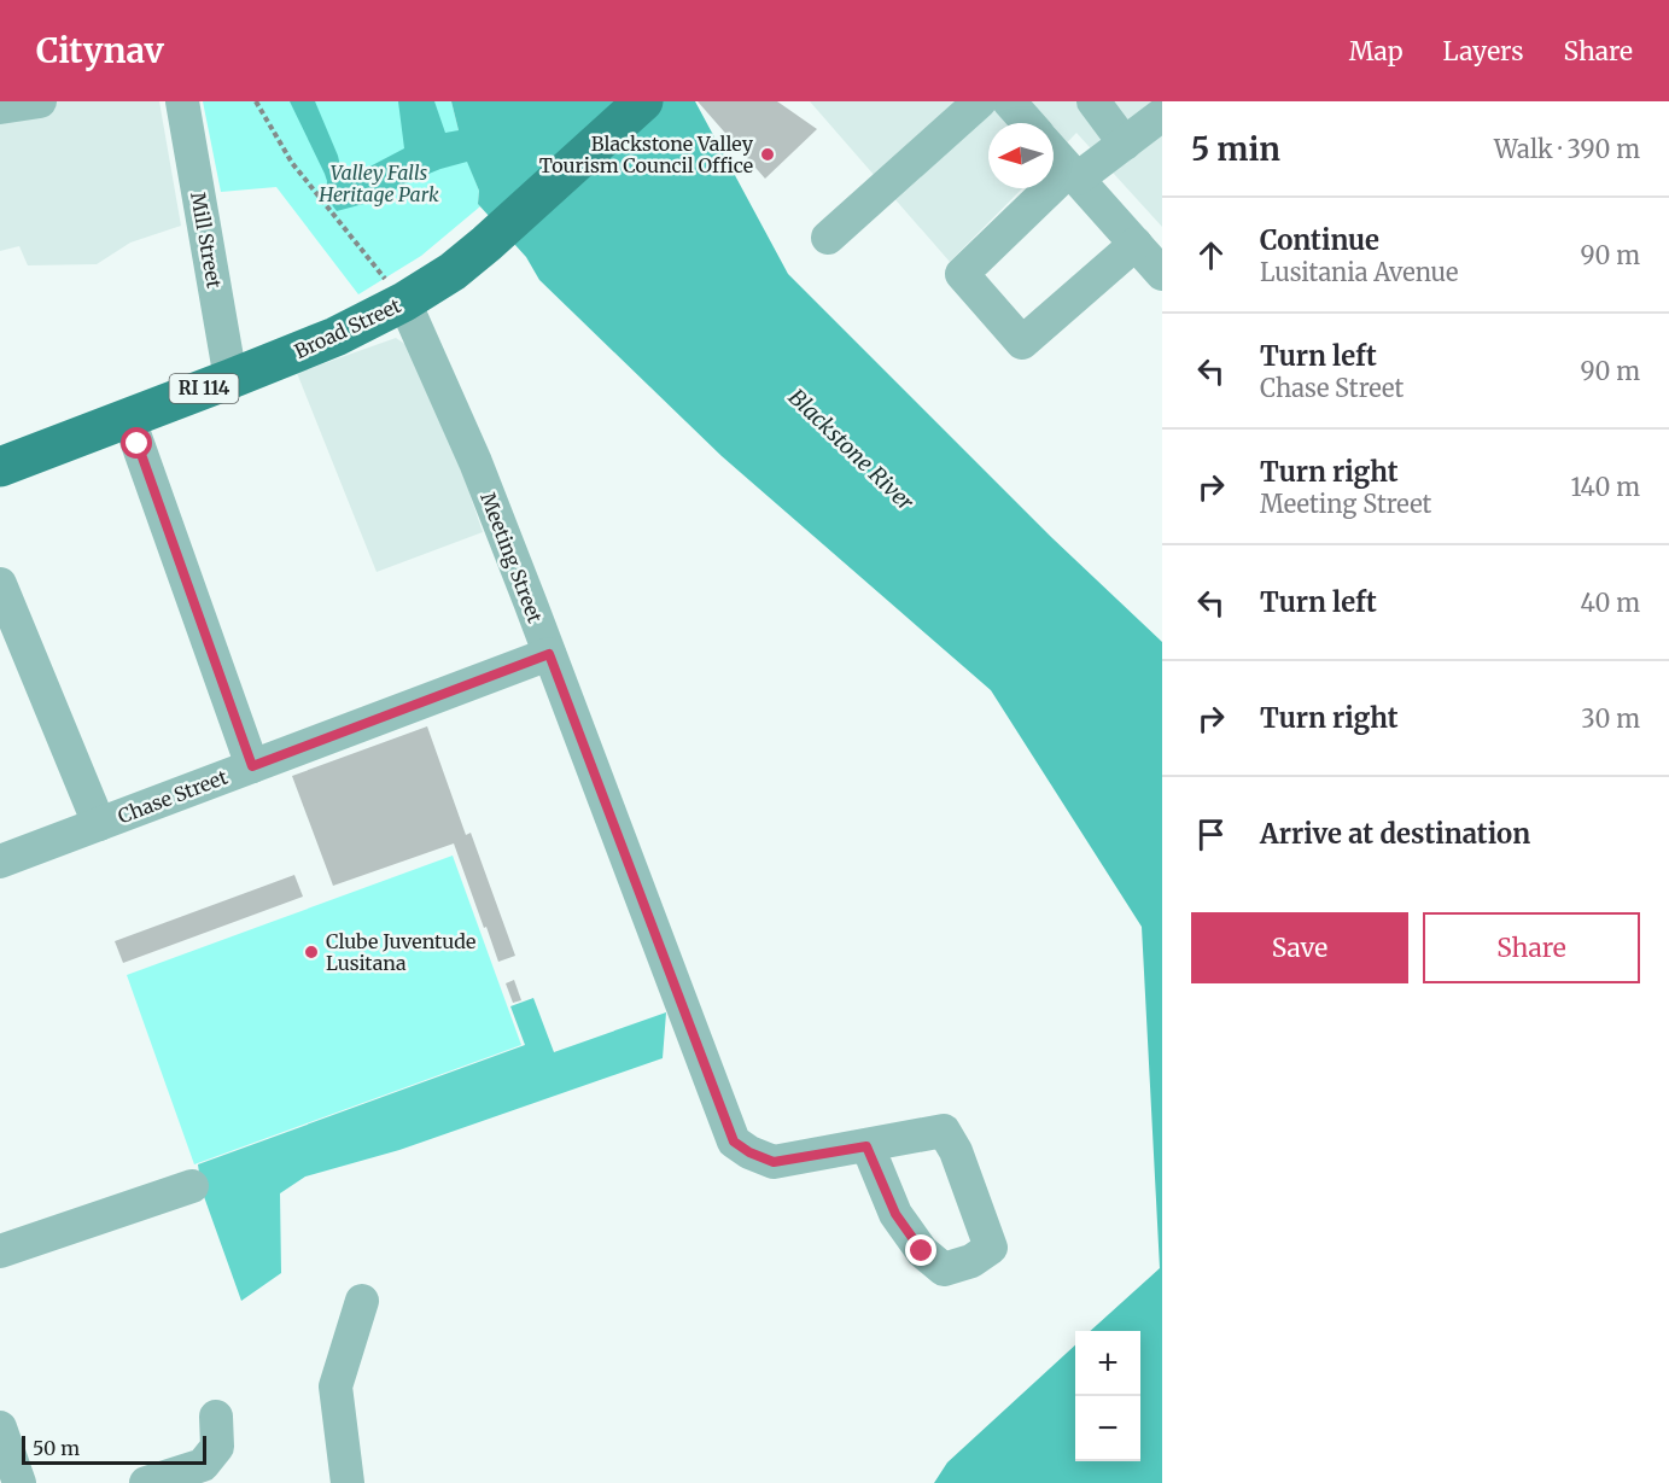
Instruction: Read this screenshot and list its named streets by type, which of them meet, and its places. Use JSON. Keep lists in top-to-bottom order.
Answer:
{
  "streets": {
    "main road": ["Broad Street", "RI 114"],
    "street": ["Mill Street", "Meeting Street", "Chase Street"]
  },
  "crossings": [
    ["Mill Street", "Broad Street"],
    ["Broad Street", "Meeting Street"],
    ["Meeting Street", "Chase Street"]
  ],
  "water": ["Blackstone River"],
  "parks": ["Valley Falls Heritage Park"],
  "places": ["Blackstone Valley Tourism Council Office", "Clube Juventude Lusitana"],
  "scale_bar": "50 m",
  "north": "left",
  "page": {
    "header": "Citynav",
    "nav": ["Map", "Layers", "Share"],
    "heading": ["5 min", "Walk · 390 m"],
    "list": [
      ["Continue", "Lusitania Avenue", "90 m"],
      ["Turn left", "Chase Street", "90 m"],
      ["Turn right", "Meeting Street", "140 m"],
      ["Turn left", "40 m"],
      ["Turn right", "30 m"],
      "Arrive at destination"
    ],
    "buttons": ["Save", "Share"],
    "map_buttons": ["+", "−"],
    "scale": "50 m"
  }
}
